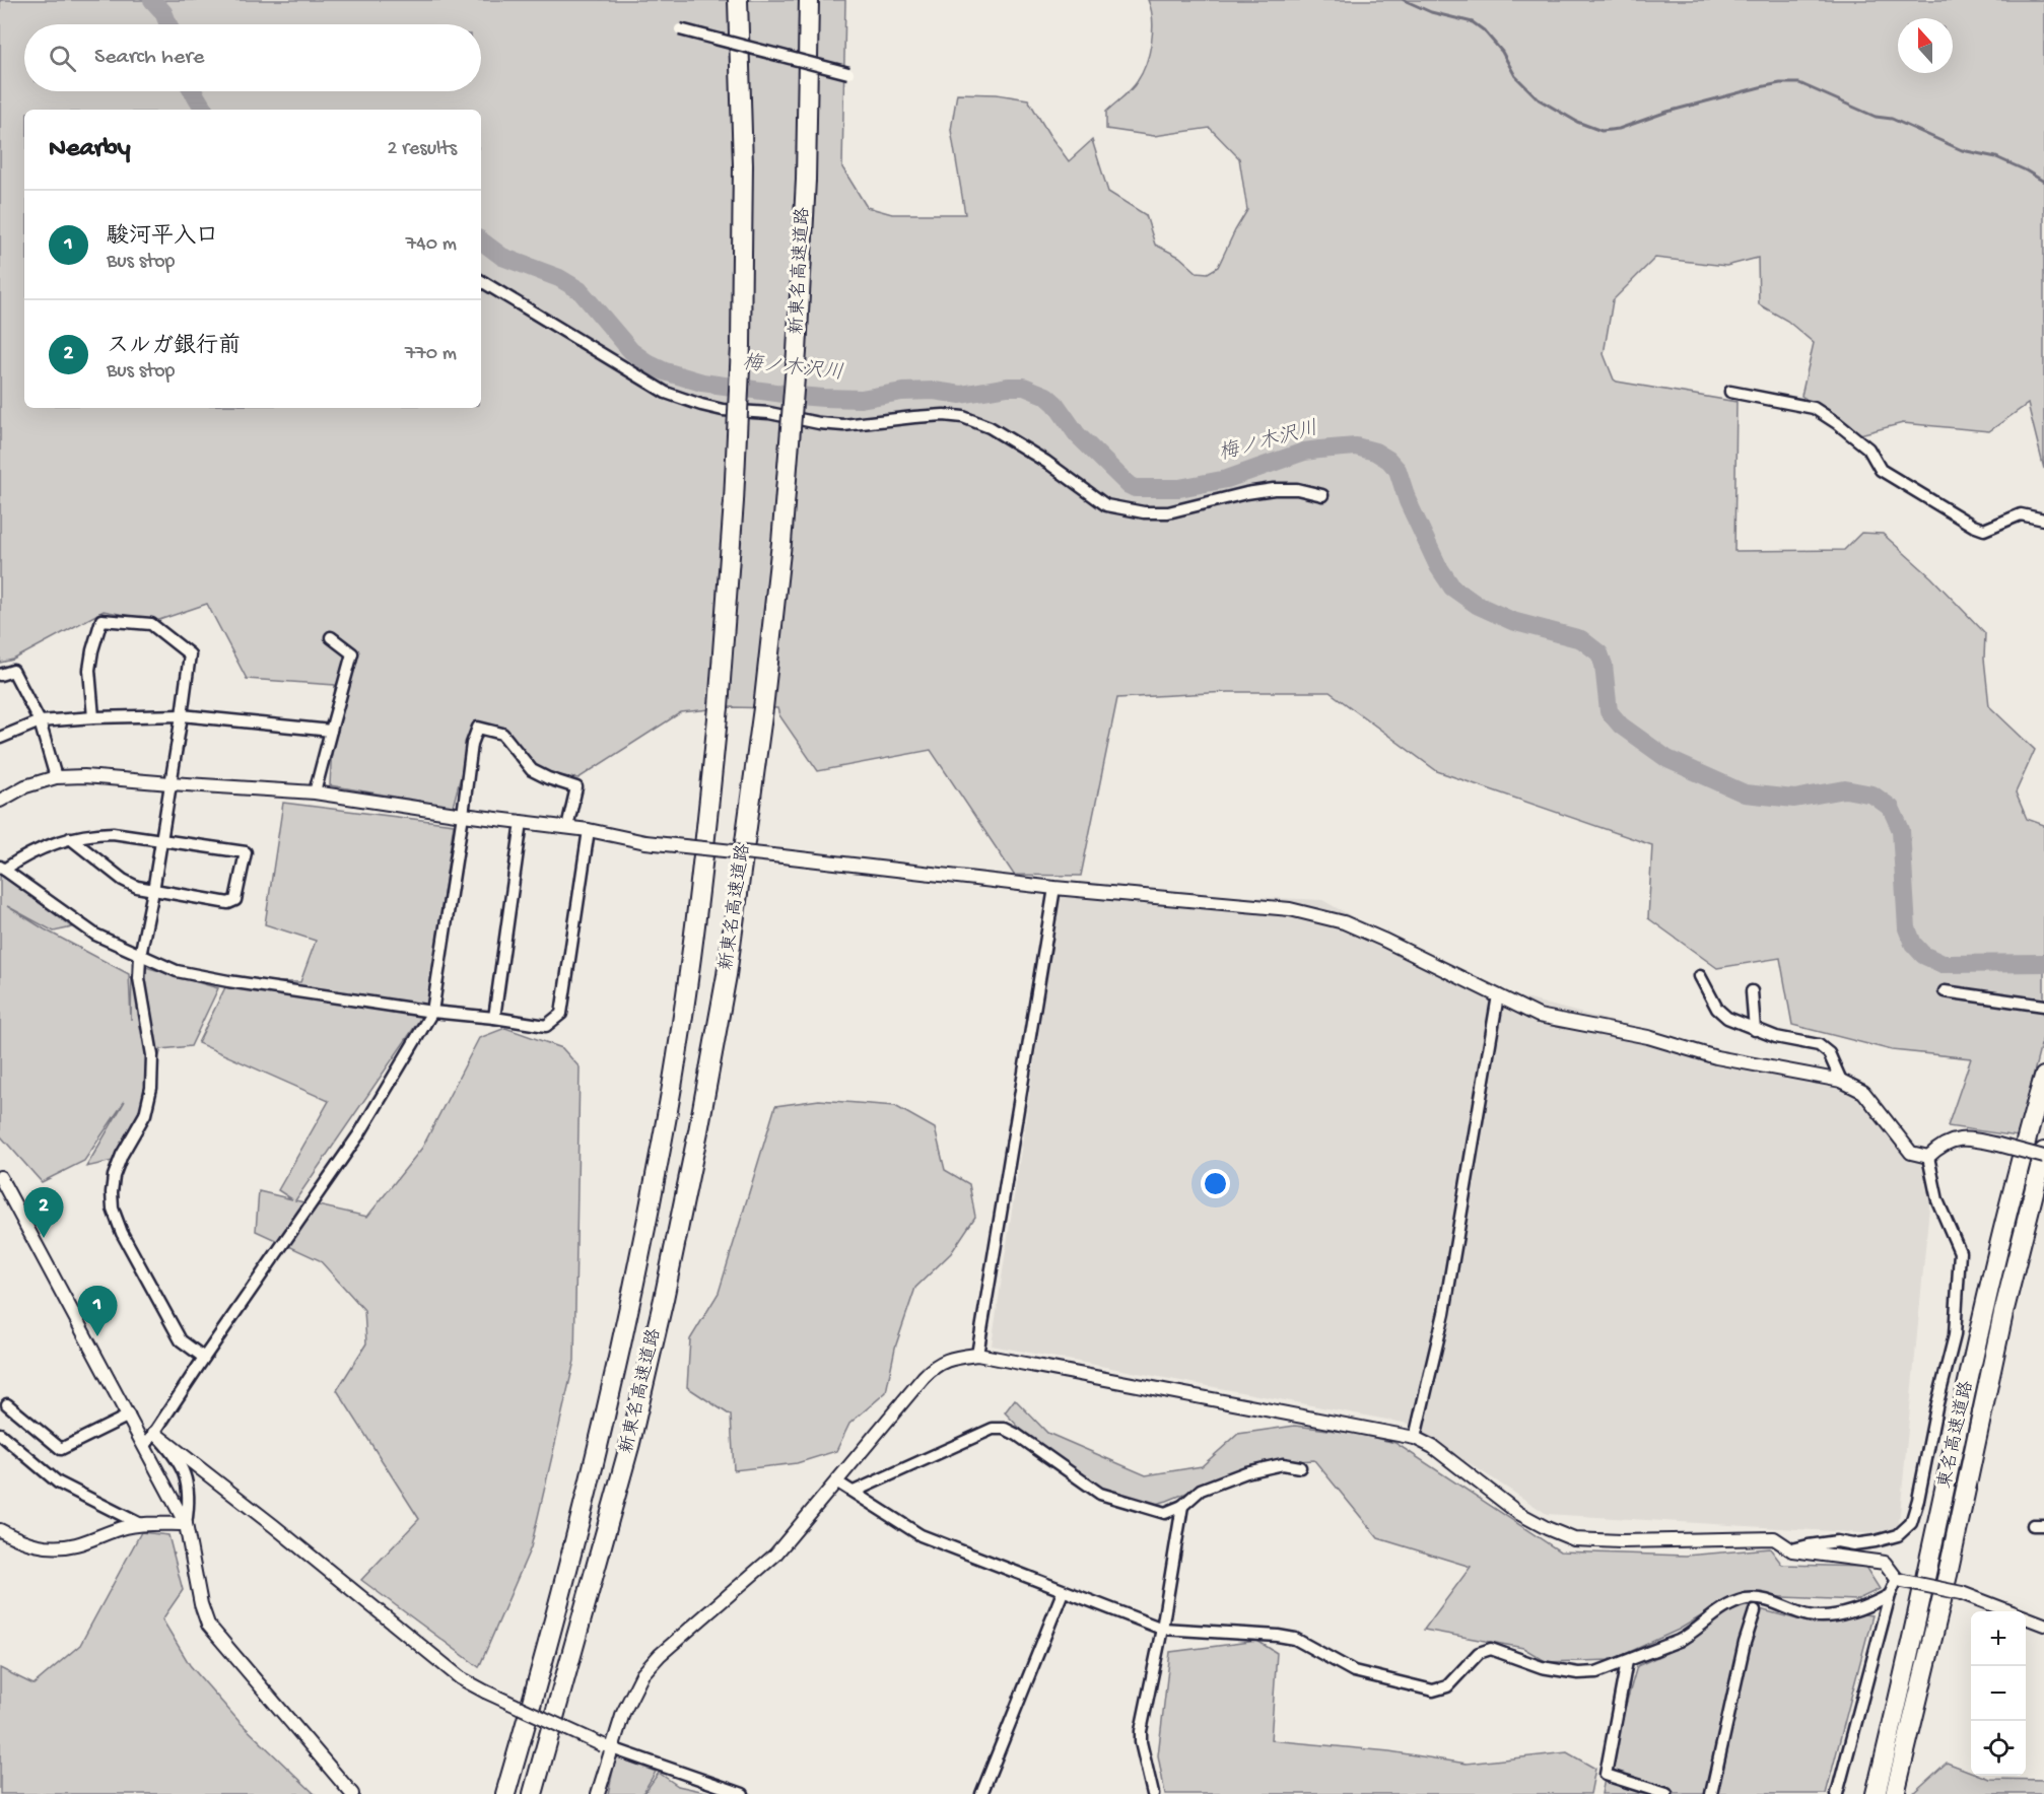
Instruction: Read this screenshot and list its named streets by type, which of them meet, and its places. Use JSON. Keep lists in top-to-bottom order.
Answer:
{
  "streets": {
    "highway": ["新東名高速道路", "東名高速道路"]
  },
  "water": ["梅ノ木沢川"],
  "north": "top",
  "page": {
    "search": "Search here",
    "heading": ["Nearby", "2 results"],
    "list": [
      {
        "mark": "1",
        "name": "駿河平入口",
        "note": "Bus stop",
        "value": "740 m"
      },
      {
        "mark": "2",
        "name": "スルガ銀行前",
        "note": "Bus stop",
        "value": "770 m"
      }
    ],
    "pins": ["2", "1"],
    "map_buttons": ["+", "−"]
  }
}
